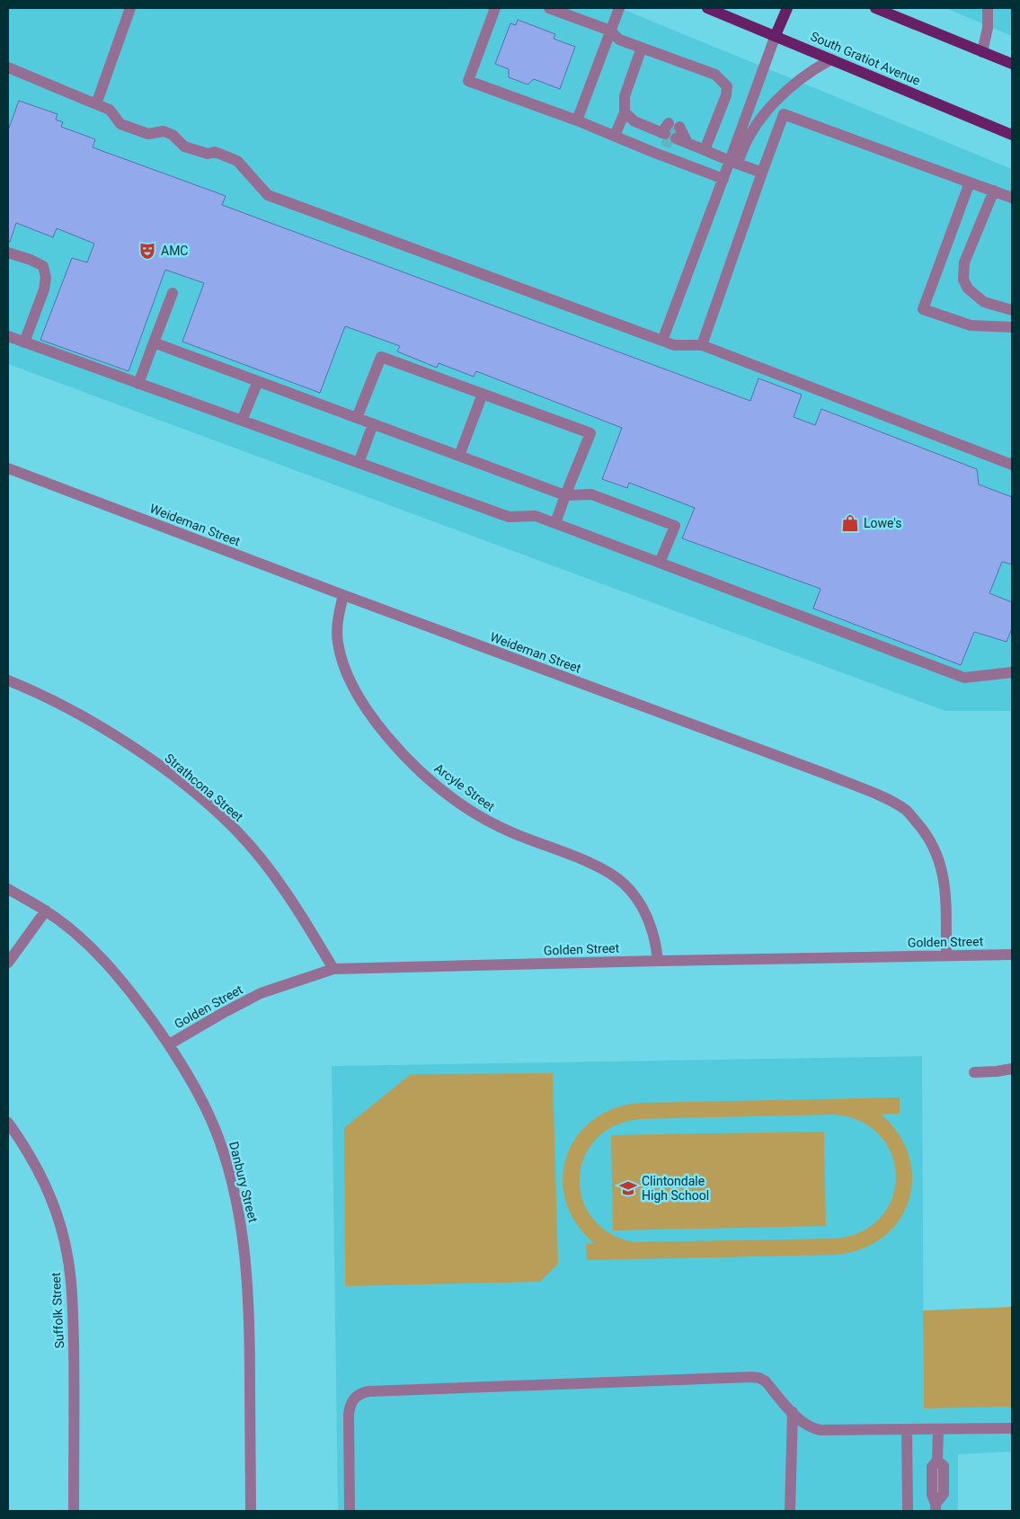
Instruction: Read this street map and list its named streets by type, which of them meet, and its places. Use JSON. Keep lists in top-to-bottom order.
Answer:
{
  "streets": {
    "main road": ["South Gratiot Avenue"],
    "street": [
      "Weideman Street",
      "Strathcona Street",
      "Arcyle Street",
      "Golden Street",
      "Danbury Street",
      "Suffolk Street"
    ]
  },
  "crossings": [
    ["Weideman Street", "Arcyle Street"],
    ["Weideman Street", "Golden Street"],
    ["Strathcona Street", "Golden Street"],
    ["Arcyle Street", "Golden Street"],
    ["Golden Street", "Danbury Street"]
  ],
  "places": {
    "theatre": ["AMC"],
    "shop": ["Lowe's"],
    "school or university": ["Clintondale High School"]
  }
}
